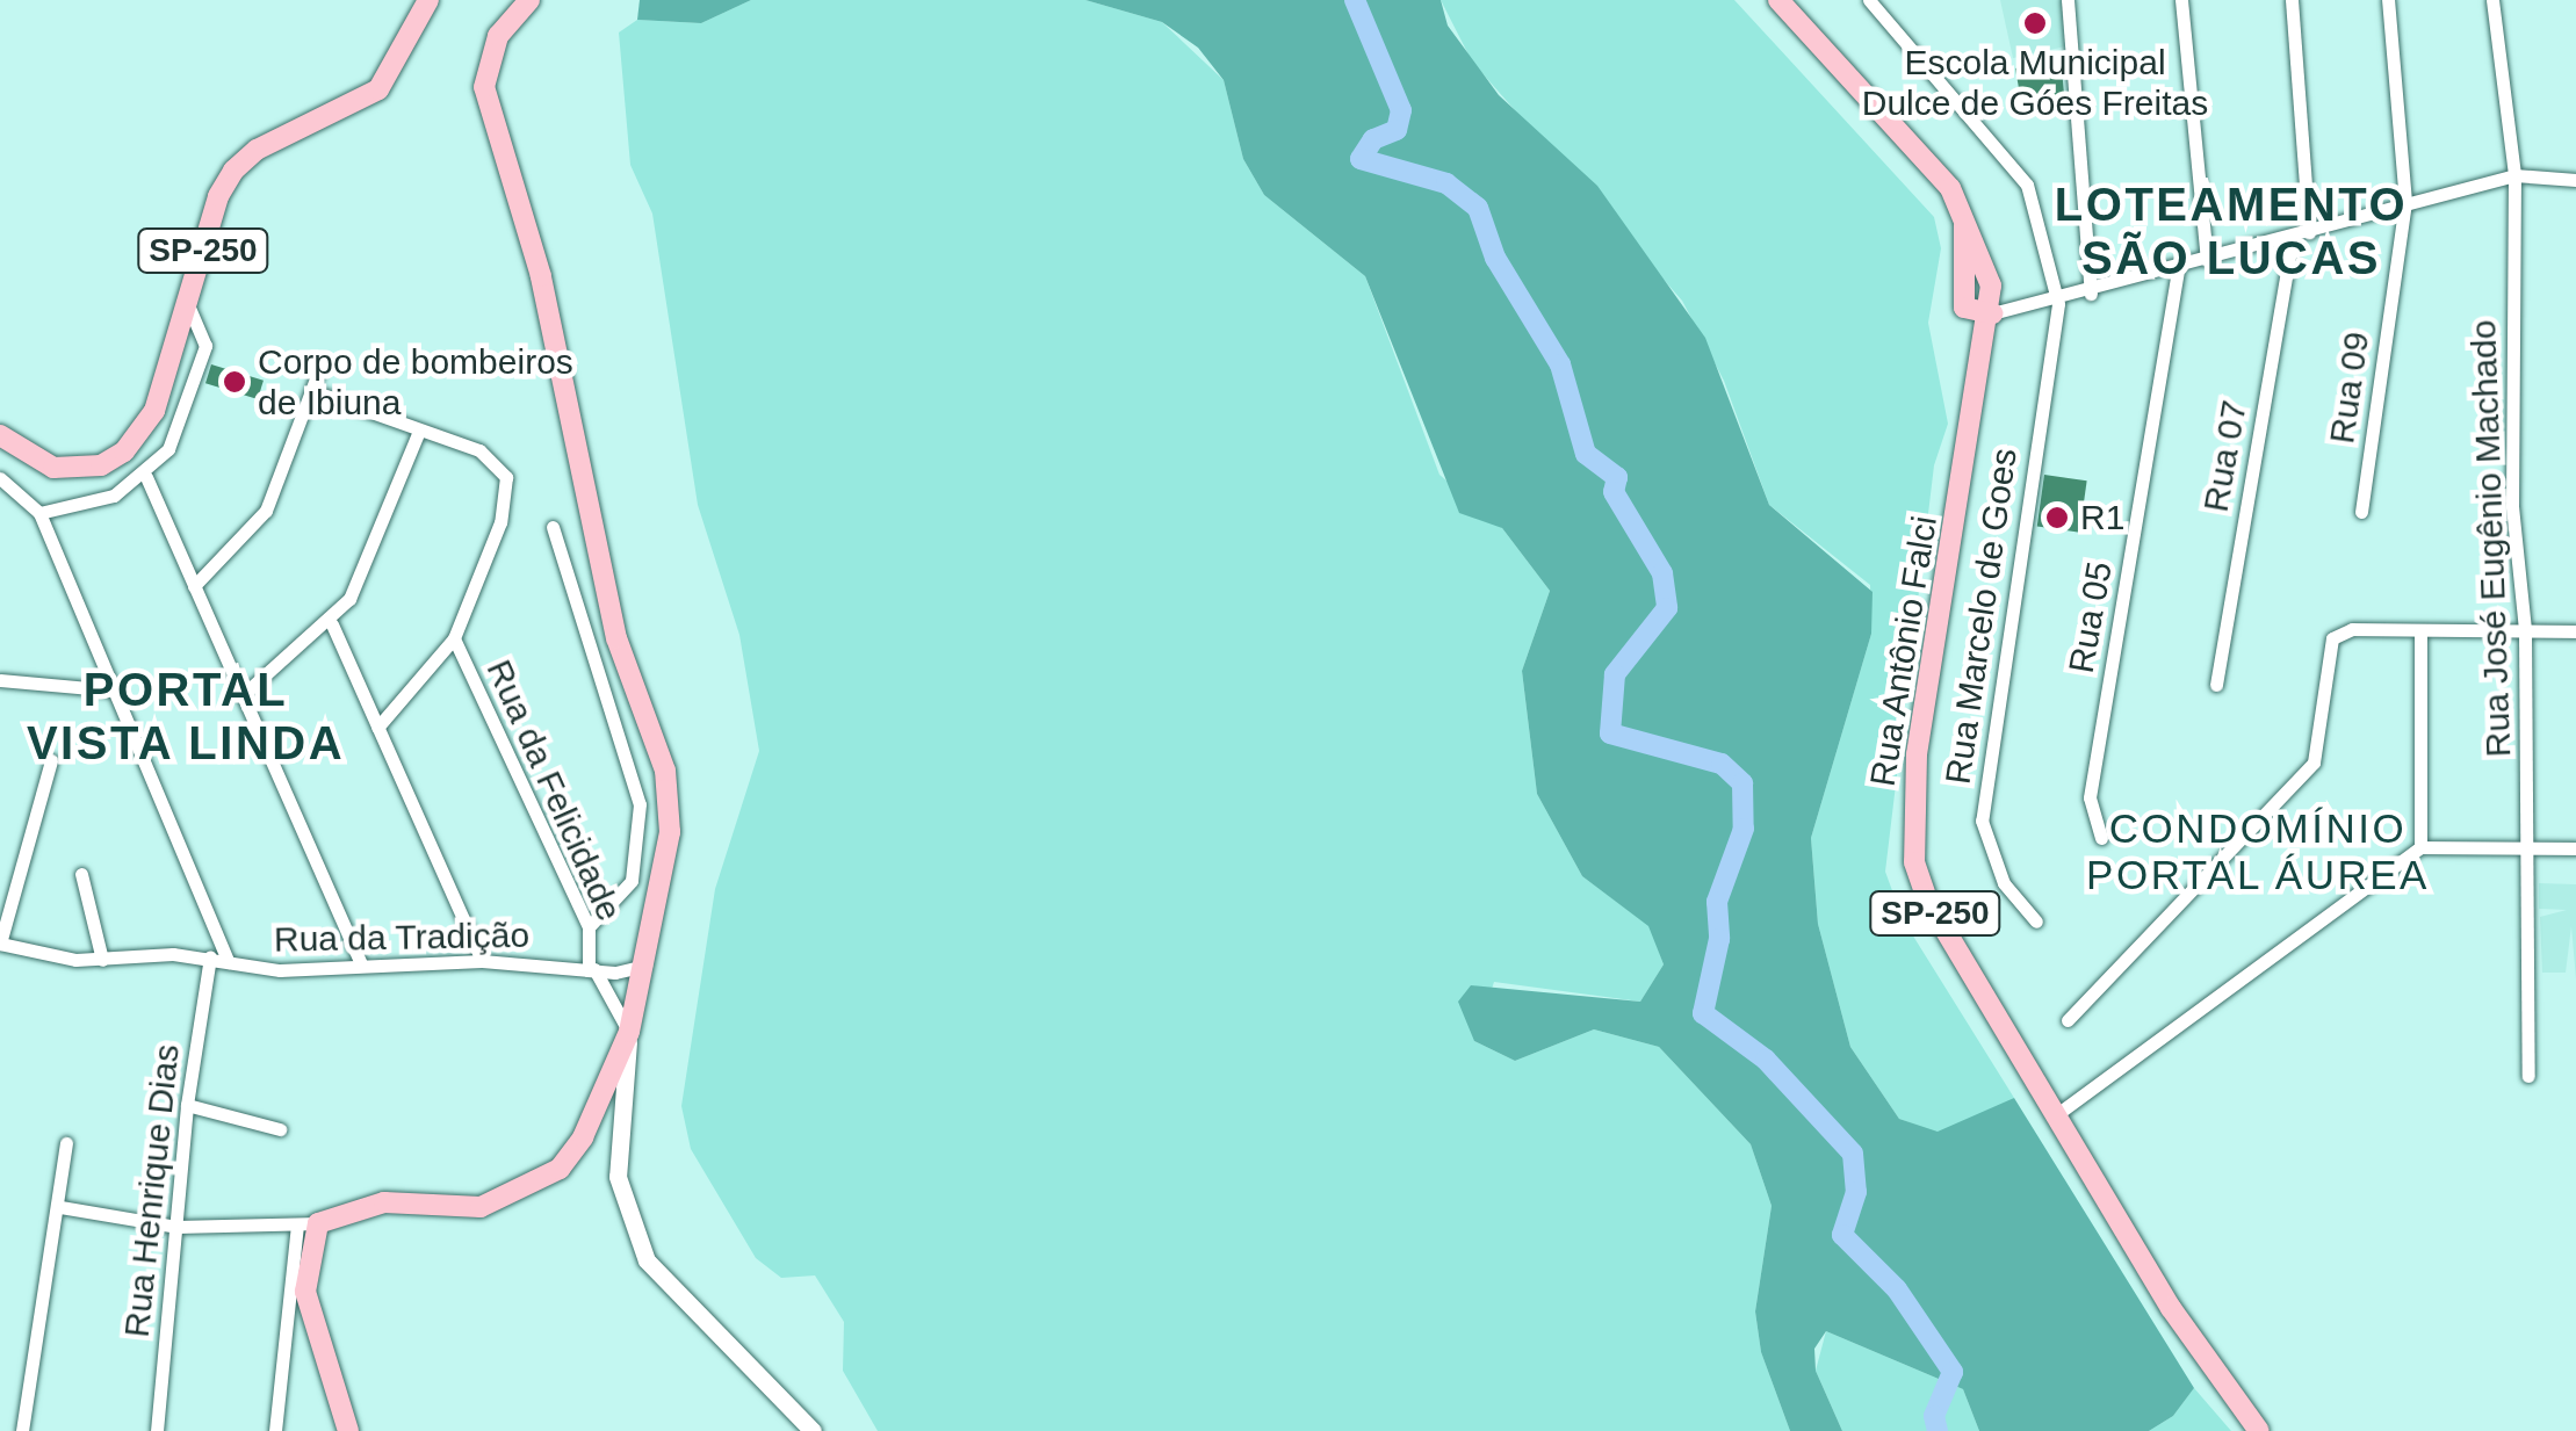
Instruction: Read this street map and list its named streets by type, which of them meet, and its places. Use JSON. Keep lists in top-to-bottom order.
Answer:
{
  "streets": {
    "main road": ["SP-250", "Rua Antônio Falci"],
    "street": [
      "Rua 09",
      "Rua 07",
      "Rua José Eugênio Machado",
      "Rua Marcelo de Goes",
      "Rua 05",
      "Rua da Felicidade",
      "Rua da Tradição",
      "Rua Henrique Dias"
    ]
  },
  "crossings": [
    ["Rua da Felicidade", "Rua da Tradição"],
    ["Rua da Tradição", "Rua Henrique Dias"]
  ],
  "districts": ["LOTEAMENTO SÃO LUCAS", "PORTAL VISTA LINDA", "CONDOMÍNIO PORTAL ÁUREA"],
  "places": ["Escola Municipal Dulce de Góes Freitas", "Corpo de bombeiros de Ibiuna", "R1"]
}
